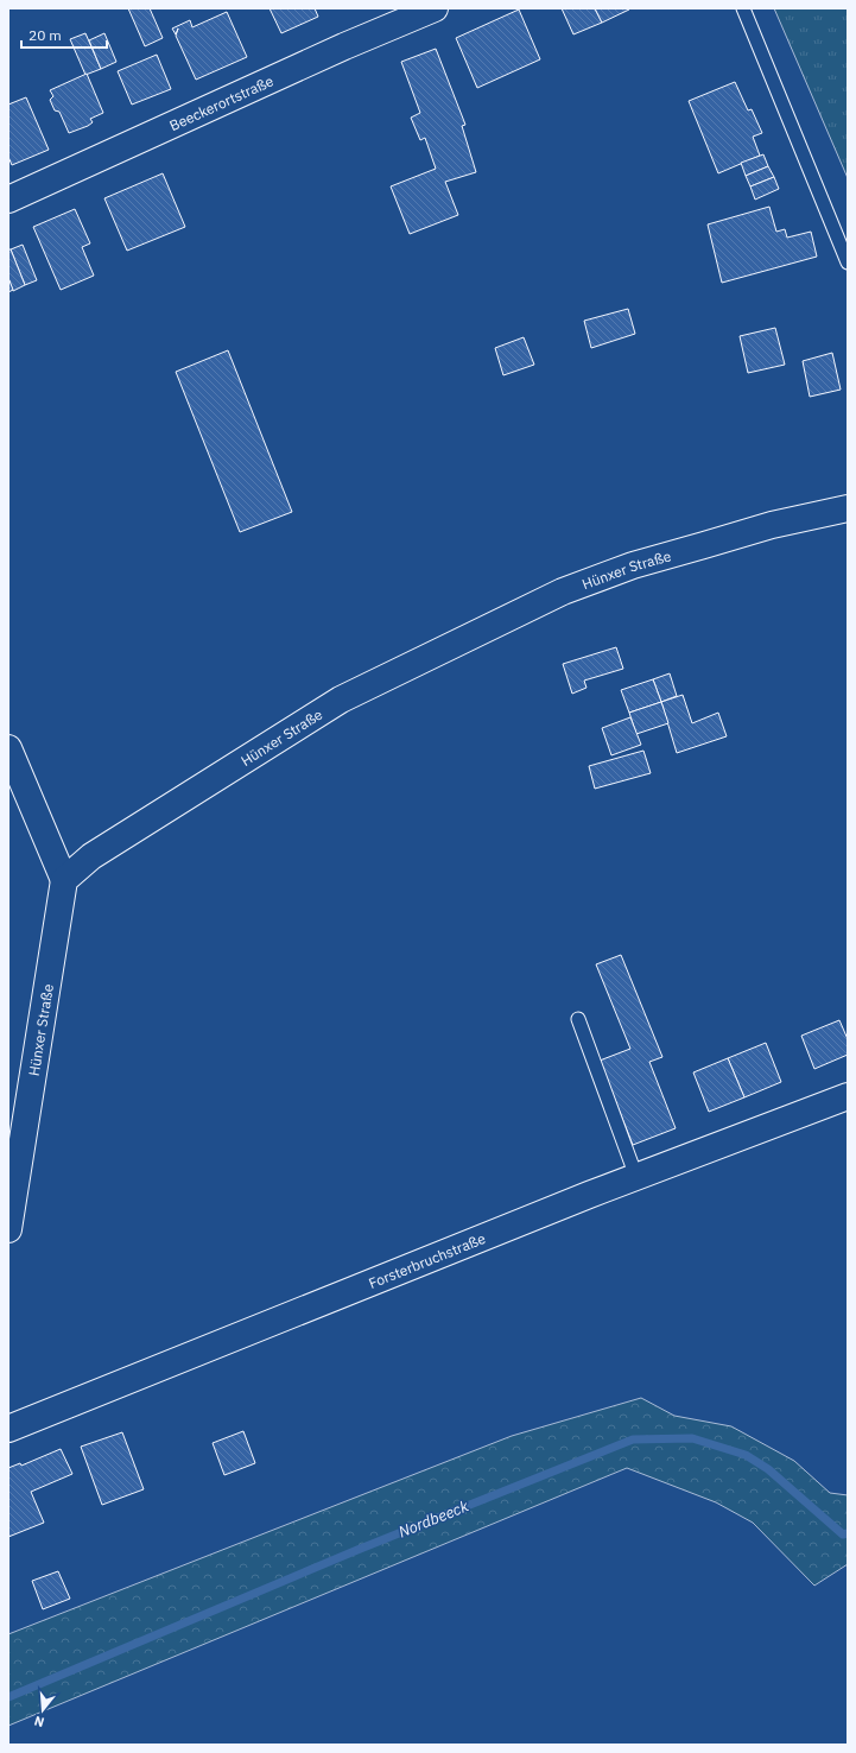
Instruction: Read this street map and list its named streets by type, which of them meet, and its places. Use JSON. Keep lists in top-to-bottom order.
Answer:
{
  "streets": {
    "street": ["Beeckerortstraße", "Hünxer Straße", "Forsterbruchstraße"]
  },
  "water": ["Nordbeeck"],
  "scale_bar": "20 m",
  "north": "bottom"
}
